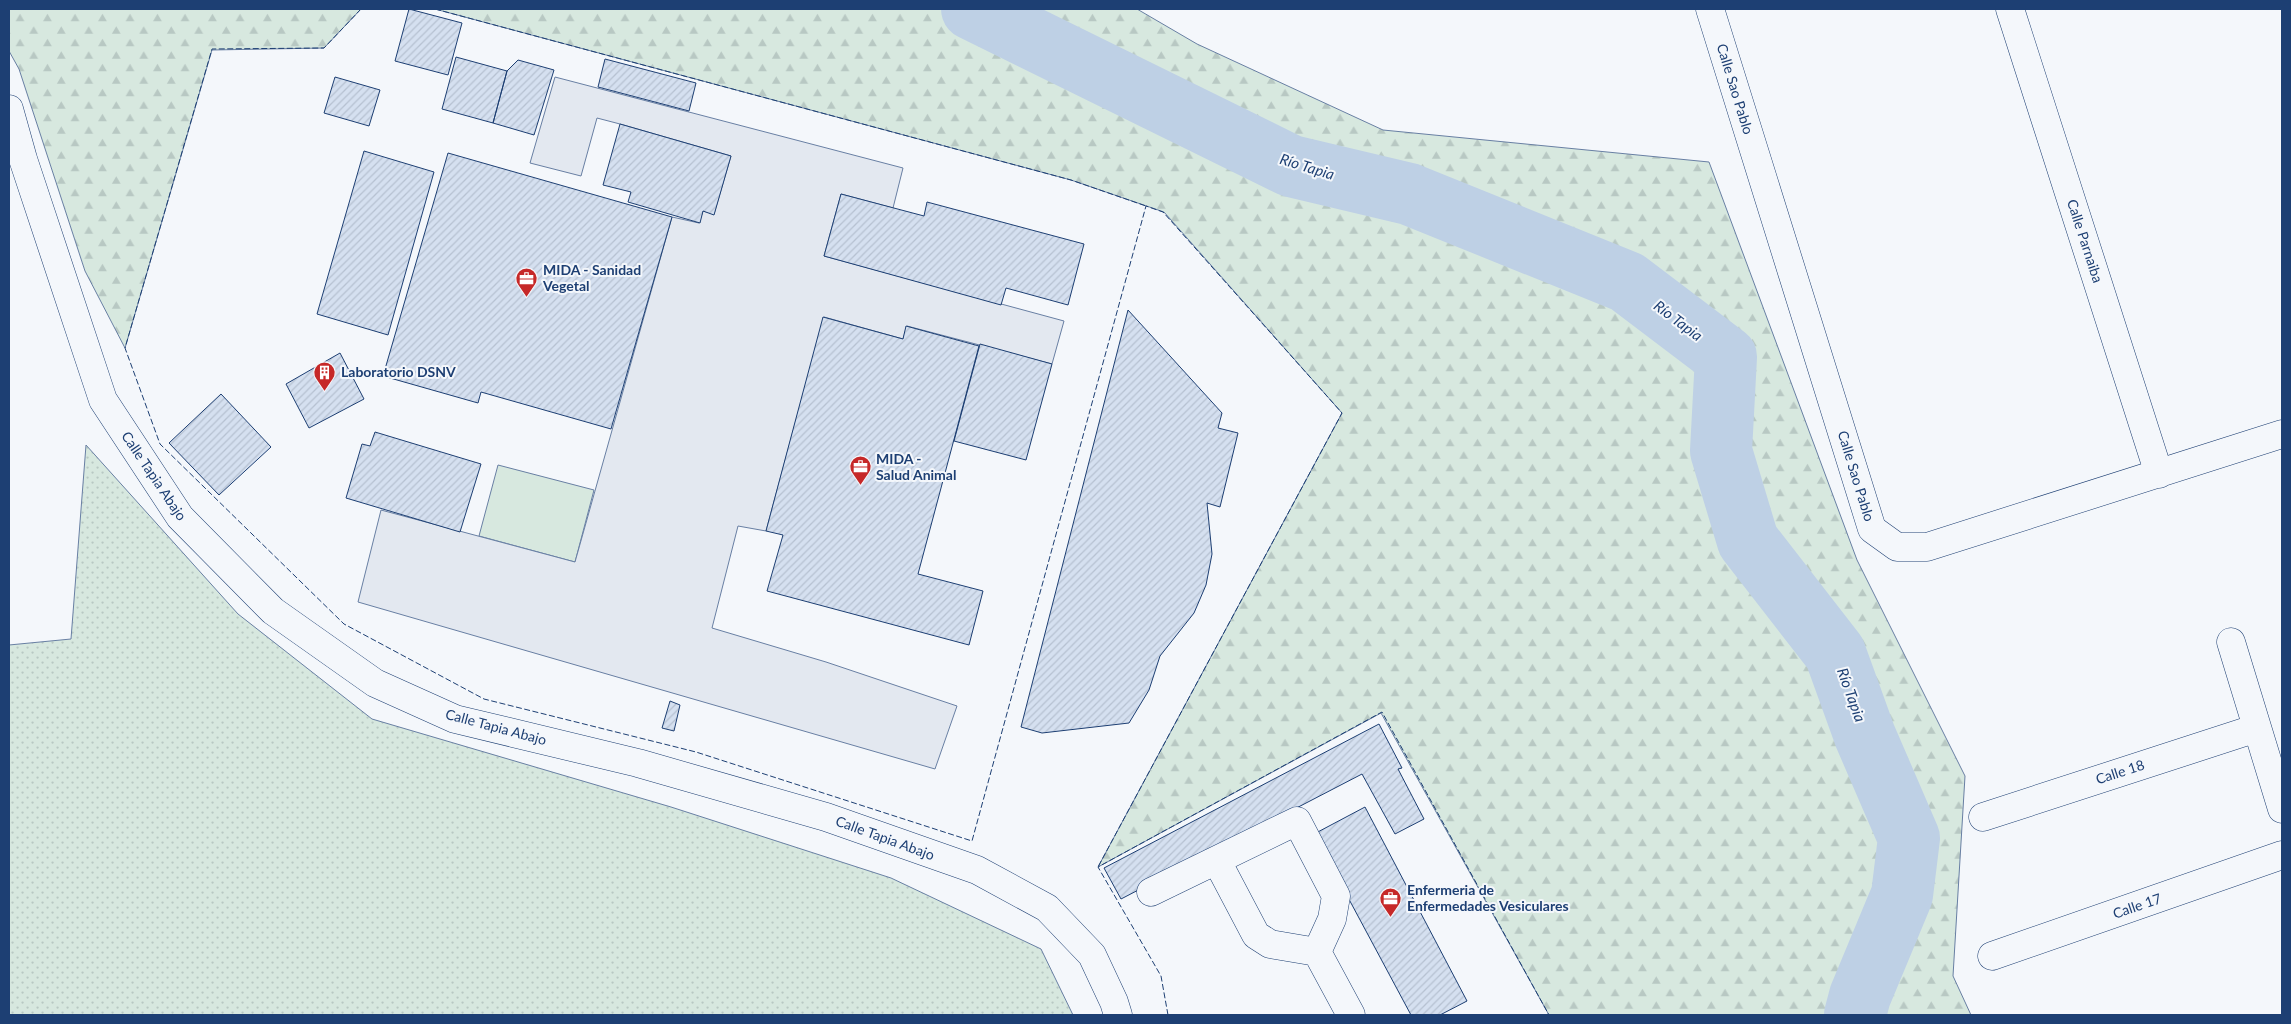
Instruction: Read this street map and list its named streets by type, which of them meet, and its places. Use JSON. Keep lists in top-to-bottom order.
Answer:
{
  "streets": {
    "street": [
      "Calle Sao Pablo",
      "Calle Parnaiba",
      "Calle Tapia Abajo",
      "Calle 18",
      "Calle 17"
    ]
  },
  "crossings": [
    ["Calle Sao Pablo", "Calle Parnaiba"]
  ],
  "water": ["Río Tapia"],
  "places": {
    "office": ["MIDA - Sanidad Vegetal", "MIDA - Salud Animal", "Enfermeria de Enfermedades Vesiculares"],
    "building": ["Laboratorio DSNV"]
  }
}
